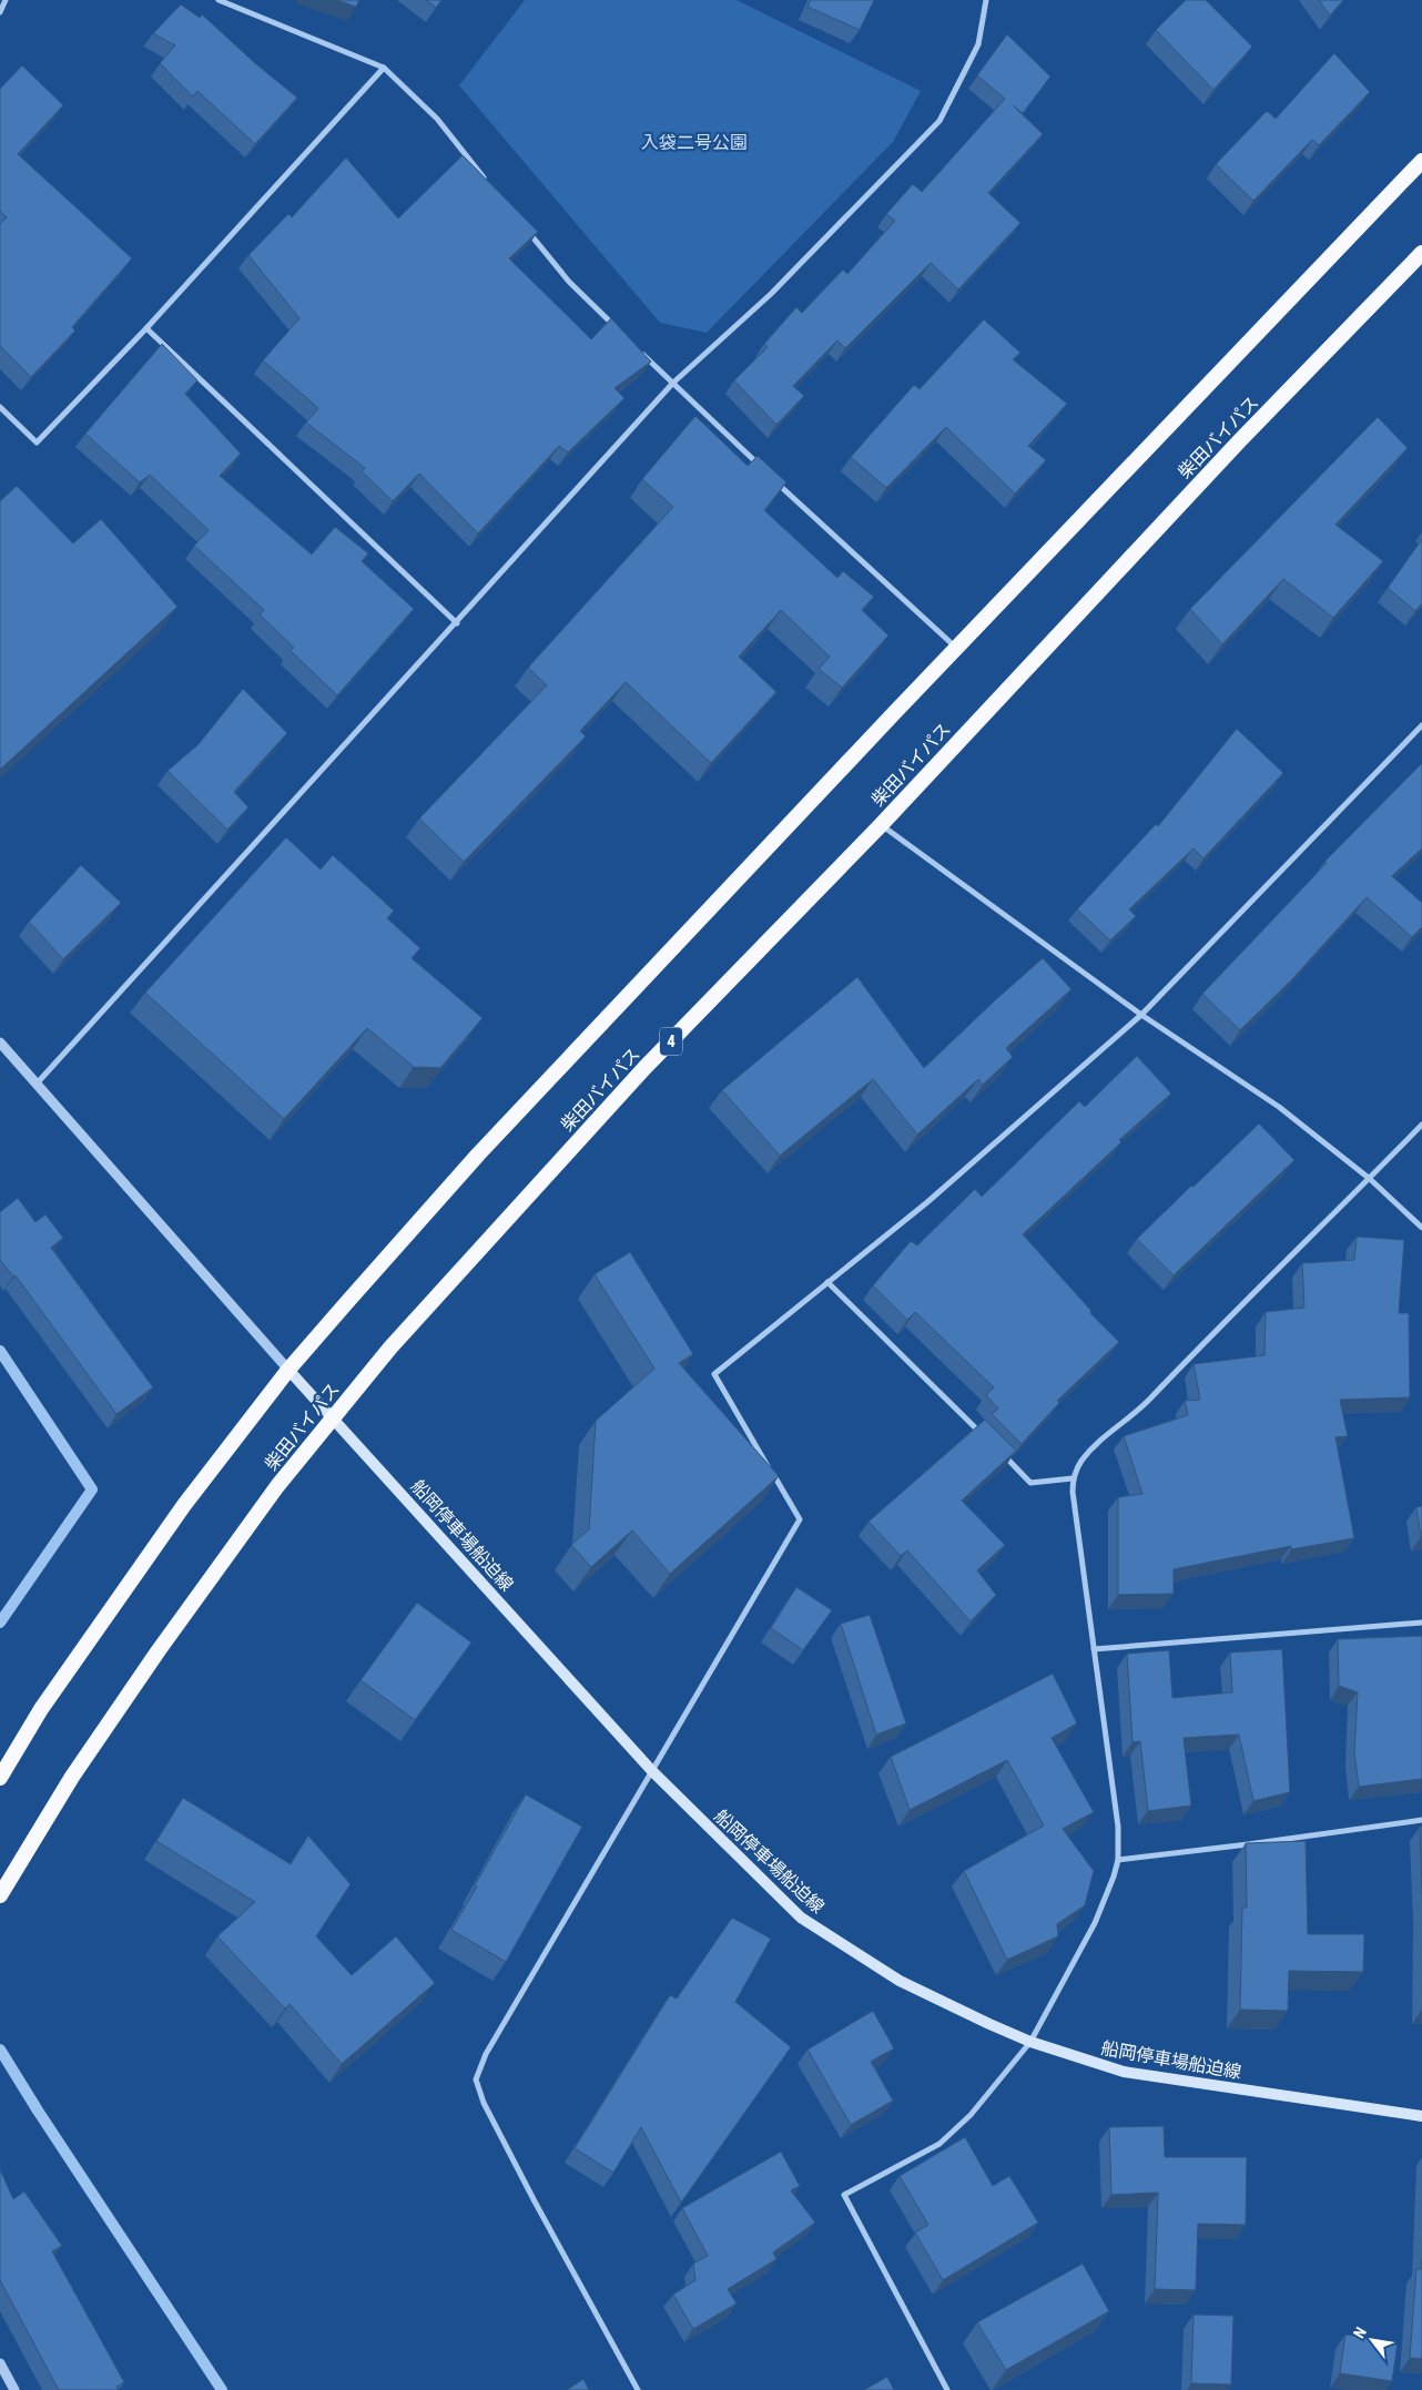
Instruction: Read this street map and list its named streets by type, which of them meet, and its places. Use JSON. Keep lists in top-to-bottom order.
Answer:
{
  "streets": {
    "highway": ["柴田バイパス", "4"],
    "main road": ["船岡停車場船迫線"]
  },
  "crossings": [
    ["柴田バイパス", "船岡停車場船迫線"]
  ],
  "parks": ["入袋二号公園"],
  "north": "top left"
}
